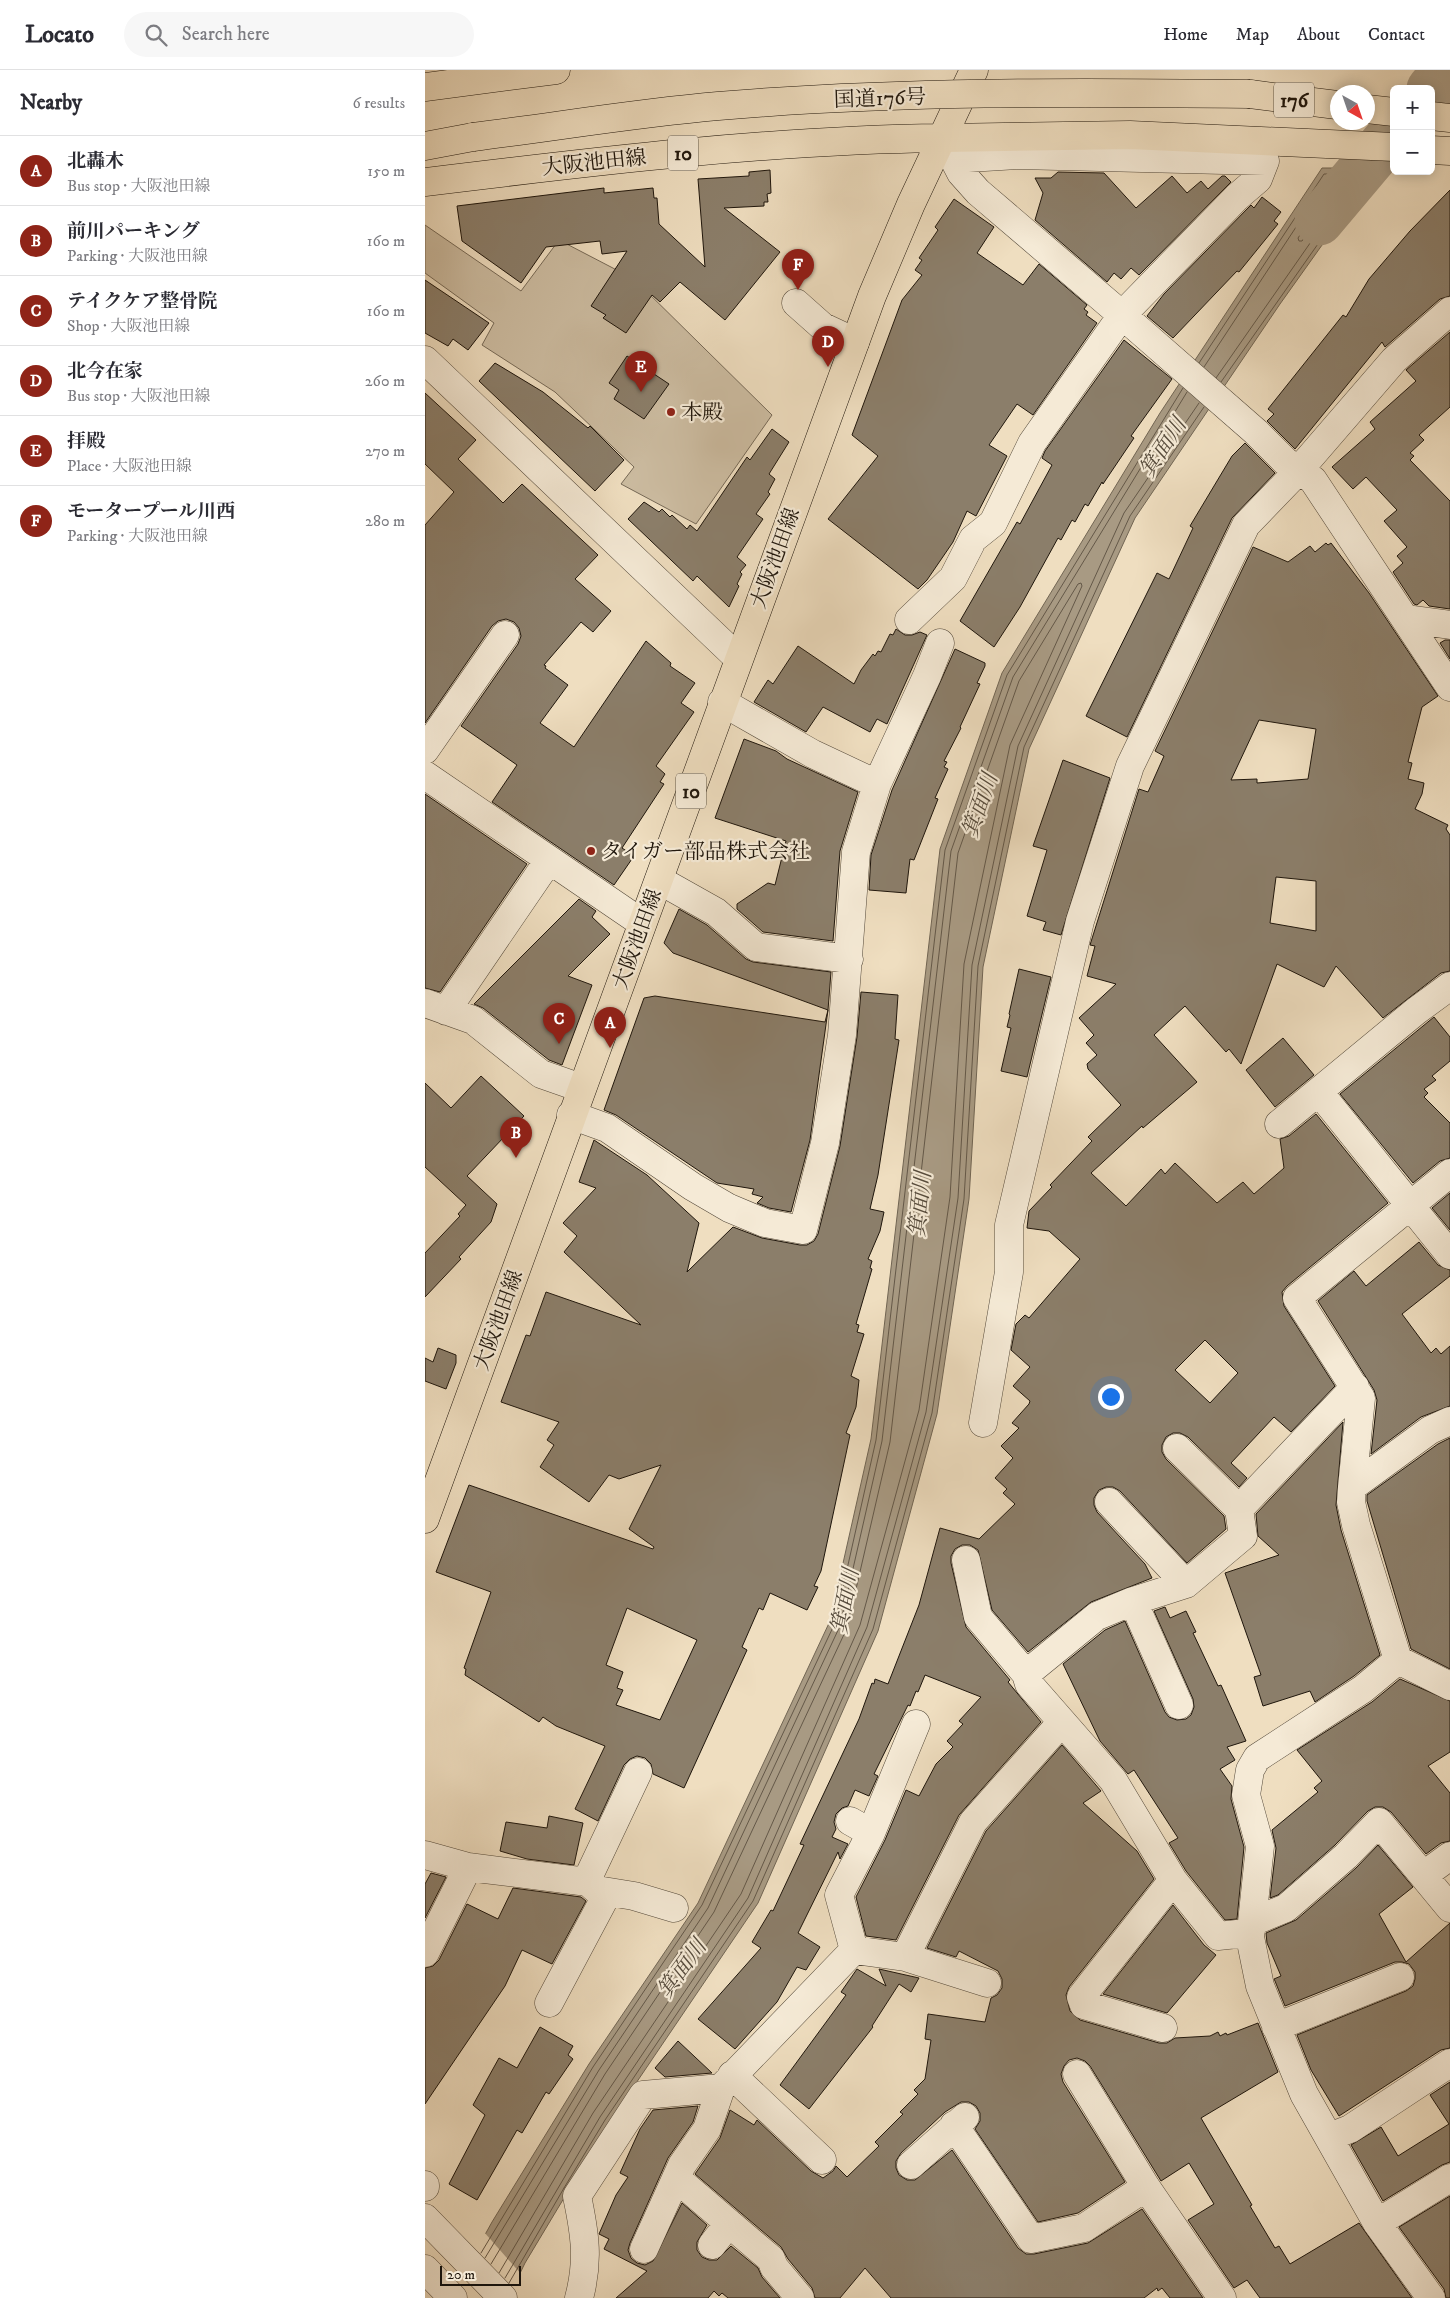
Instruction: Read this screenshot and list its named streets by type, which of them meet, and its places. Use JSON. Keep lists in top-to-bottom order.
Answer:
{
  "streets": {
    "main road": [
      "国道176号",
      "176",
      "10",
      "大阪池田線"
    ]
  },
  "water": ["箕面川"],
  "places": ["本殿", "タイガー部品株式会社"],
  "scale_bar": "20 m",
  "north": "bottom right",
  "page": {
    "header": "Locato",
    "search": "Search here",
    "nav": [
      "Home",
      "Map",
      "About",
      "Contact"
    ],
    "heading": ["Nearby", "6 results"],
    "map_buttons": ["+", "−"],
    "list": [
      {
        "mark": "A",
        "name": "北轟木",
        "note": "Bus stop · 大阪池田線",
        "value": "150 m"
      },
      {
        "mark": "B",
        "name": "前川パーキング",
        "note": "Parking · 大阪池田線",
        "value": "160 m"
      },
      {
        "mark": "C",
        "name": "テイクケア整骨院",
        "note": "Shop · 大阪池田線",
        "value": "160 m"
      },
      {
        "mark": "D",
        "name": "北今在家",
        "note": "Bus stop · 大阪池田線",
        "value": "260 m"
      },
      {
        "mark": "E",
        "name": "拝殿",
        "note": "Place · 大阪池田線",
        "value": "270 m"
      },
      {
        "mark": "F",
        "name": "モータープール川西",
        "note": "Parking · 大阪池田線",
        "value": "280 m"
      }
    ],
    "pins": [
      "F",
      "D",
      "E",
      "C",
      "A",
      "B"
    ],
    "scale": "20 m"
  }
}
